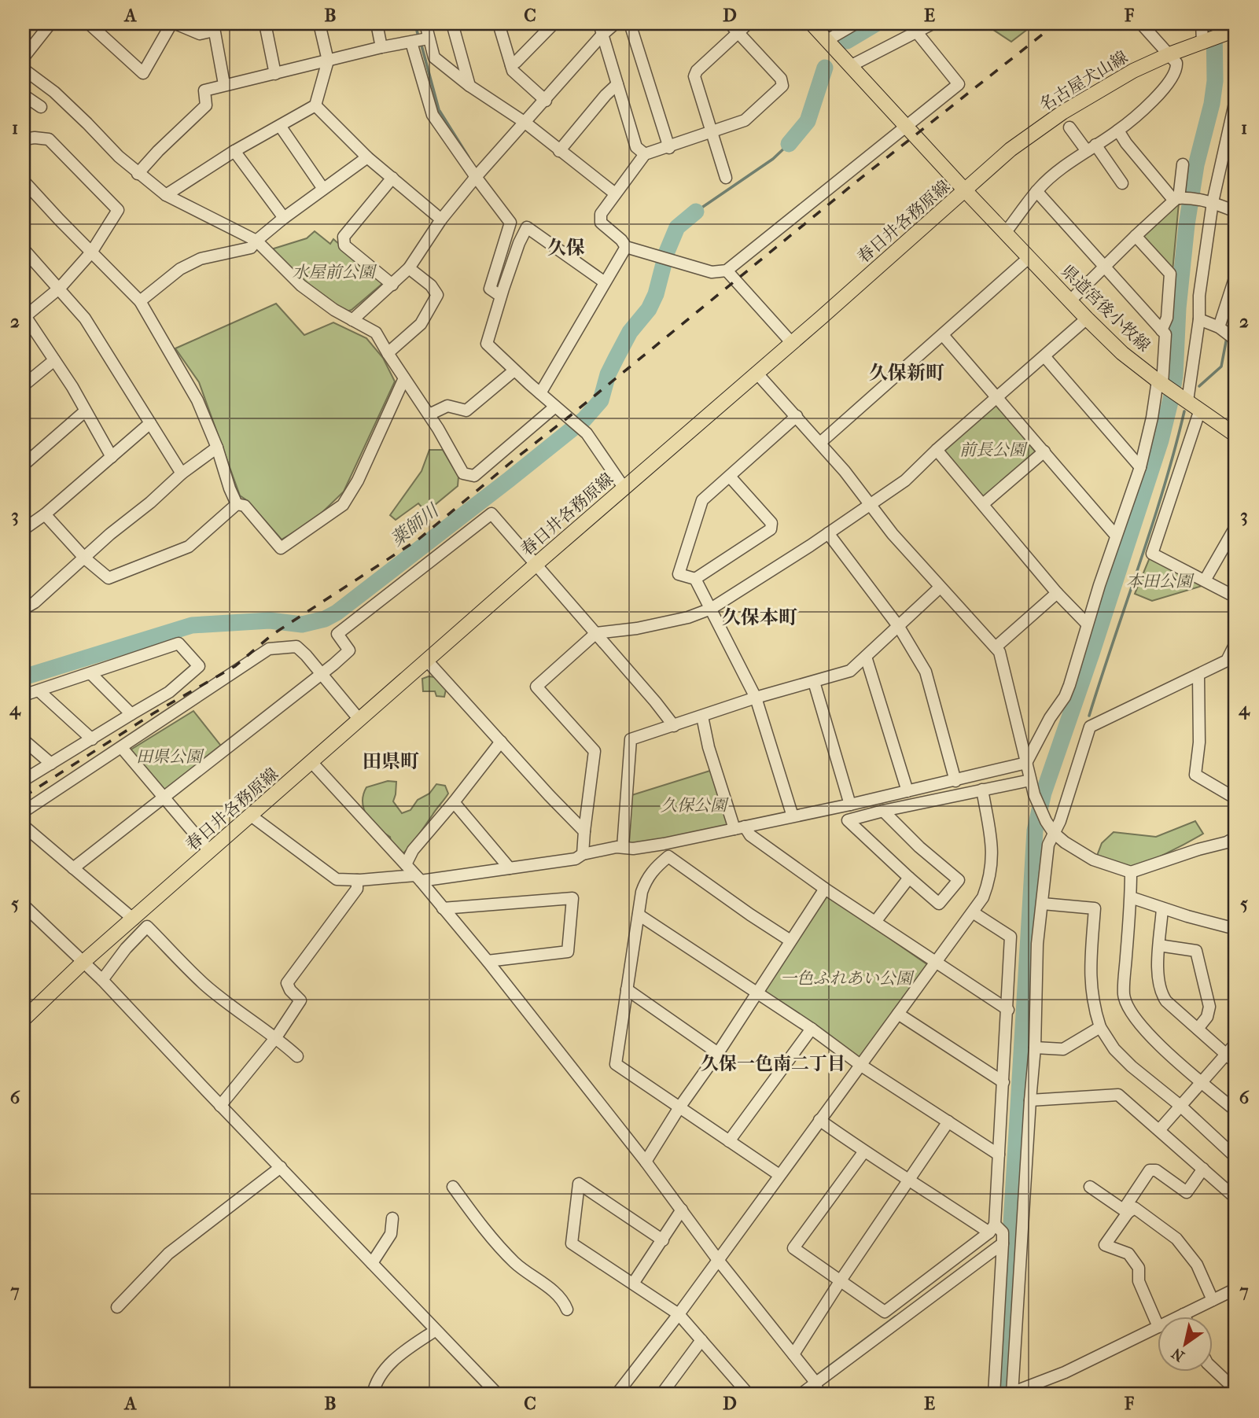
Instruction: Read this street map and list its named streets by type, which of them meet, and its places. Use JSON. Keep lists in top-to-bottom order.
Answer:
{
  "streets": {
    "main road": ["名古屋犬山線", "春日井各務原線", "県道宮後小牧線"]
  },
  "crossings": [
    ["名古屋犬山線", "春日井各務原線"],
    ["名古屋犬山線", "県道宮後小牧線"],
    ["春日井各務原線", "県道宮後小牧線"]
  ],
  "districts": [
    "久保",
    "久保新町",
    "久保本町",
    "田県町",
    "久保一色南二丁目"
  ],
  "water": ["薬師川"],
  "parks": [
    "水屋前公園",
    "前長公園",
    "本田公園",
    "田県公園",
    "久保公園",
    "一色ふれあい公園"
  ],
  "north": "bottom left",
  "grid": {
    "columns": [
      "A",
      "B",
      "C",
      "D",
      "E",
      "F"
    ],
    "rows": [
      "1",
      "2",
      "3",
      "4",
      "5",
      "6",
      "7"
    ]
  }
}
